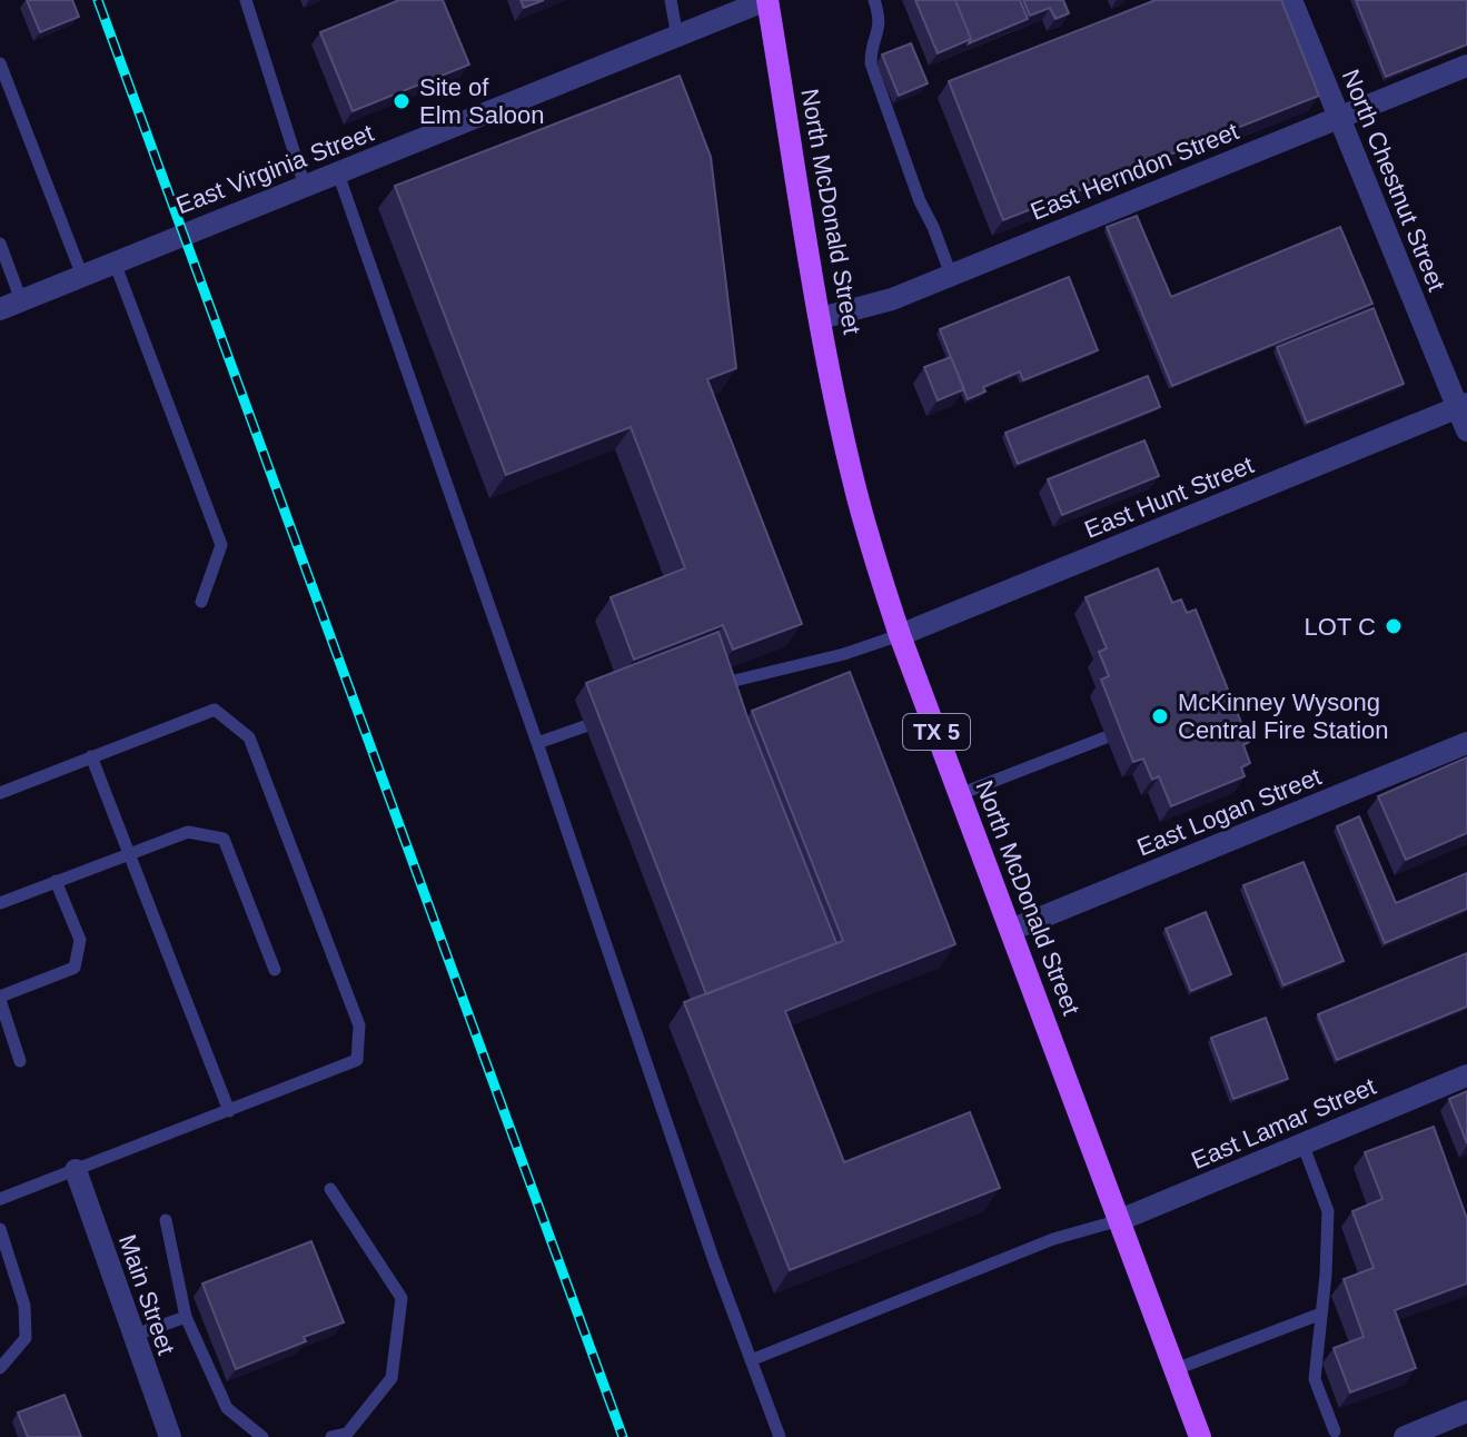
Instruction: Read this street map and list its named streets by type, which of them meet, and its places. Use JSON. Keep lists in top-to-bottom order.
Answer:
{
  "streets": {
    "main road": ["North McDonald Street", "TX 5"],
    "street": [
      "East Virginia Street",
      "East Herndon Street",
      "North Chestnut Street",
      "East Hunt Street",
      "East Logan Street",
      "East Lamar Street",
      "Main Street"
    ]
  },
  "crossings": [
    ["East Virginia Street", "North McDonald Street"],
    ["East Herndon Street", "North Chestnut Street"],
    ["East Herndon Street", "North McDonald Street"],
    ["North Chestnut Street", "East Hunt Street"],
    ["North McDonald Street", "East Hunt Street"],
    ["North McDonald Street", "East Logan Street"],
    ["North McDonald Street", "East Lamar Street"]
  ],
  "places": ["Site of Elm Saloon", "LOT C", "McKinney Wysong Central Fire Station"]
}
